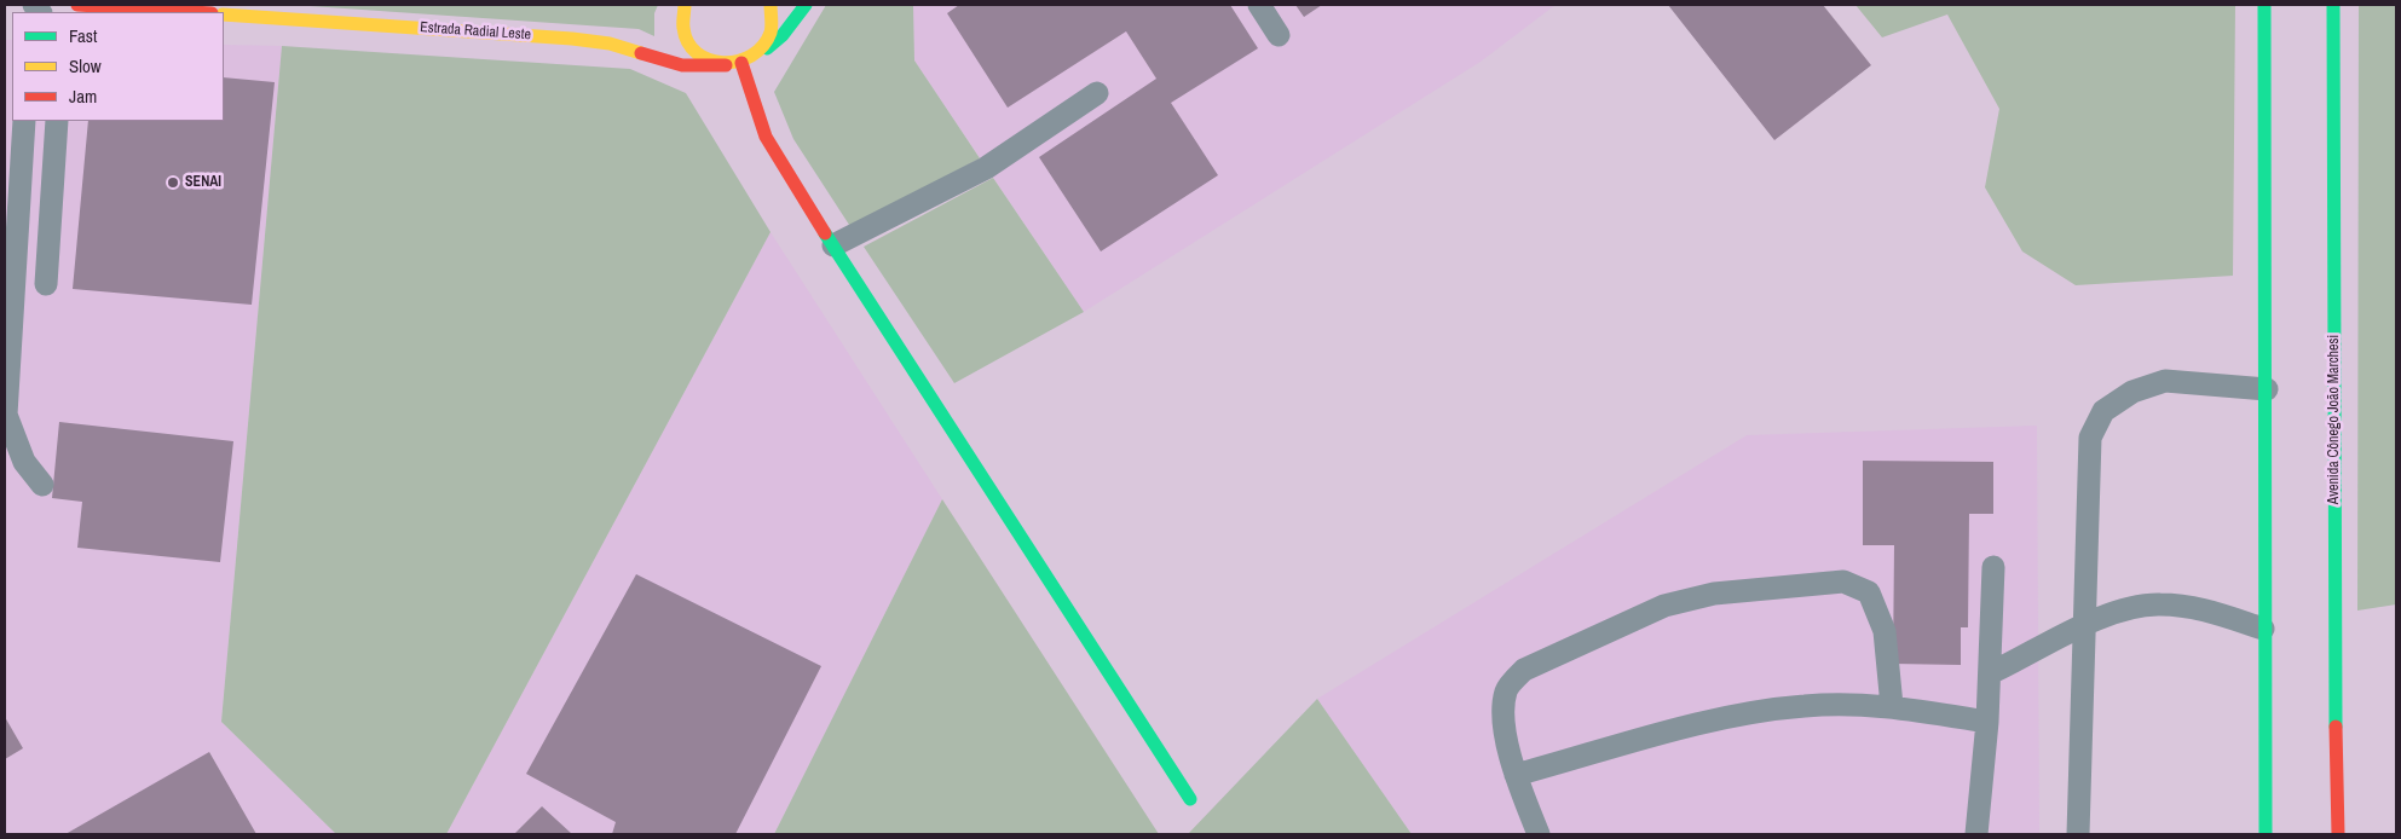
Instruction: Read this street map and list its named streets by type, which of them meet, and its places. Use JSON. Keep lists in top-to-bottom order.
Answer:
{
  "streets": {
    "street": ["Estrada Radial Leste", "Avenida Cônego João Marchesi"]
  },
  "places": ["SENAI"],
  "legend": ["Fast", "Slow", "Jam"]
}
